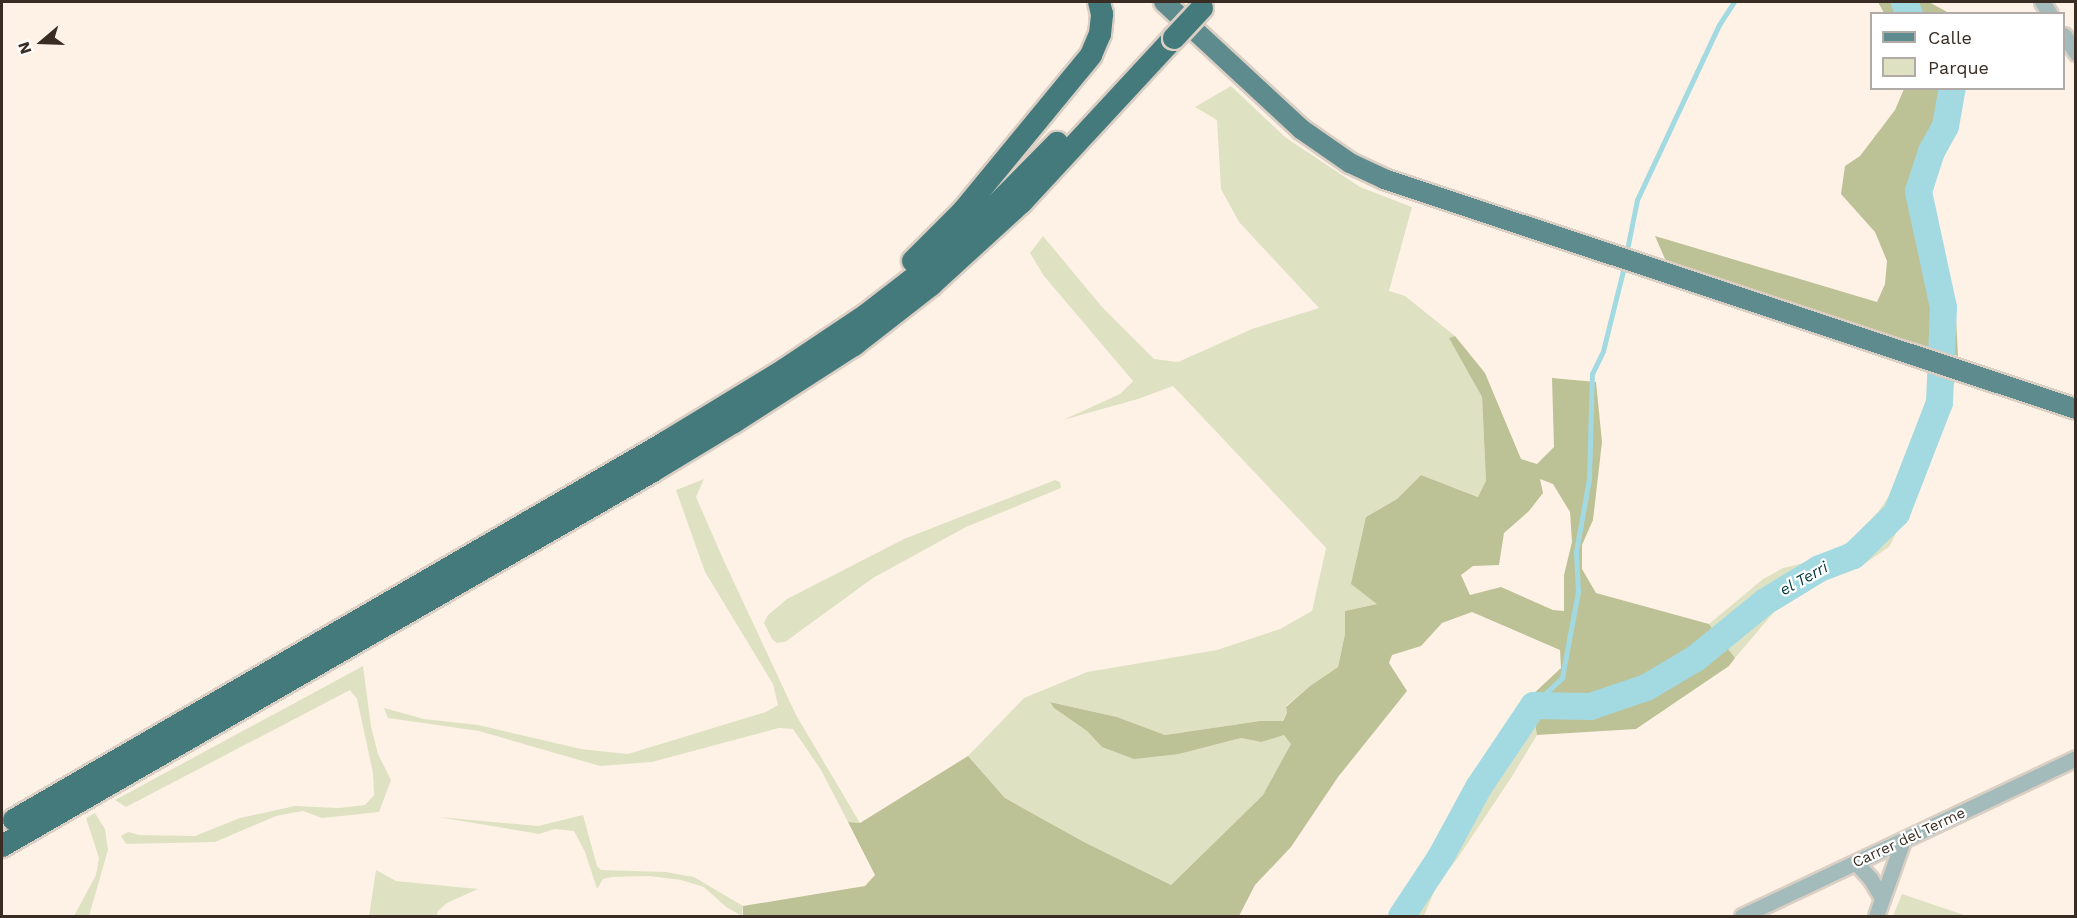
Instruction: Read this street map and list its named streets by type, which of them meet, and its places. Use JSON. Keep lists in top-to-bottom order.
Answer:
{
  "streets": {
    "street": ["Carrer del Terme"]
  },
  "water": ["el Terri"],
  "legend": ["Calle", "Parque"],
  "north": "left"
}
